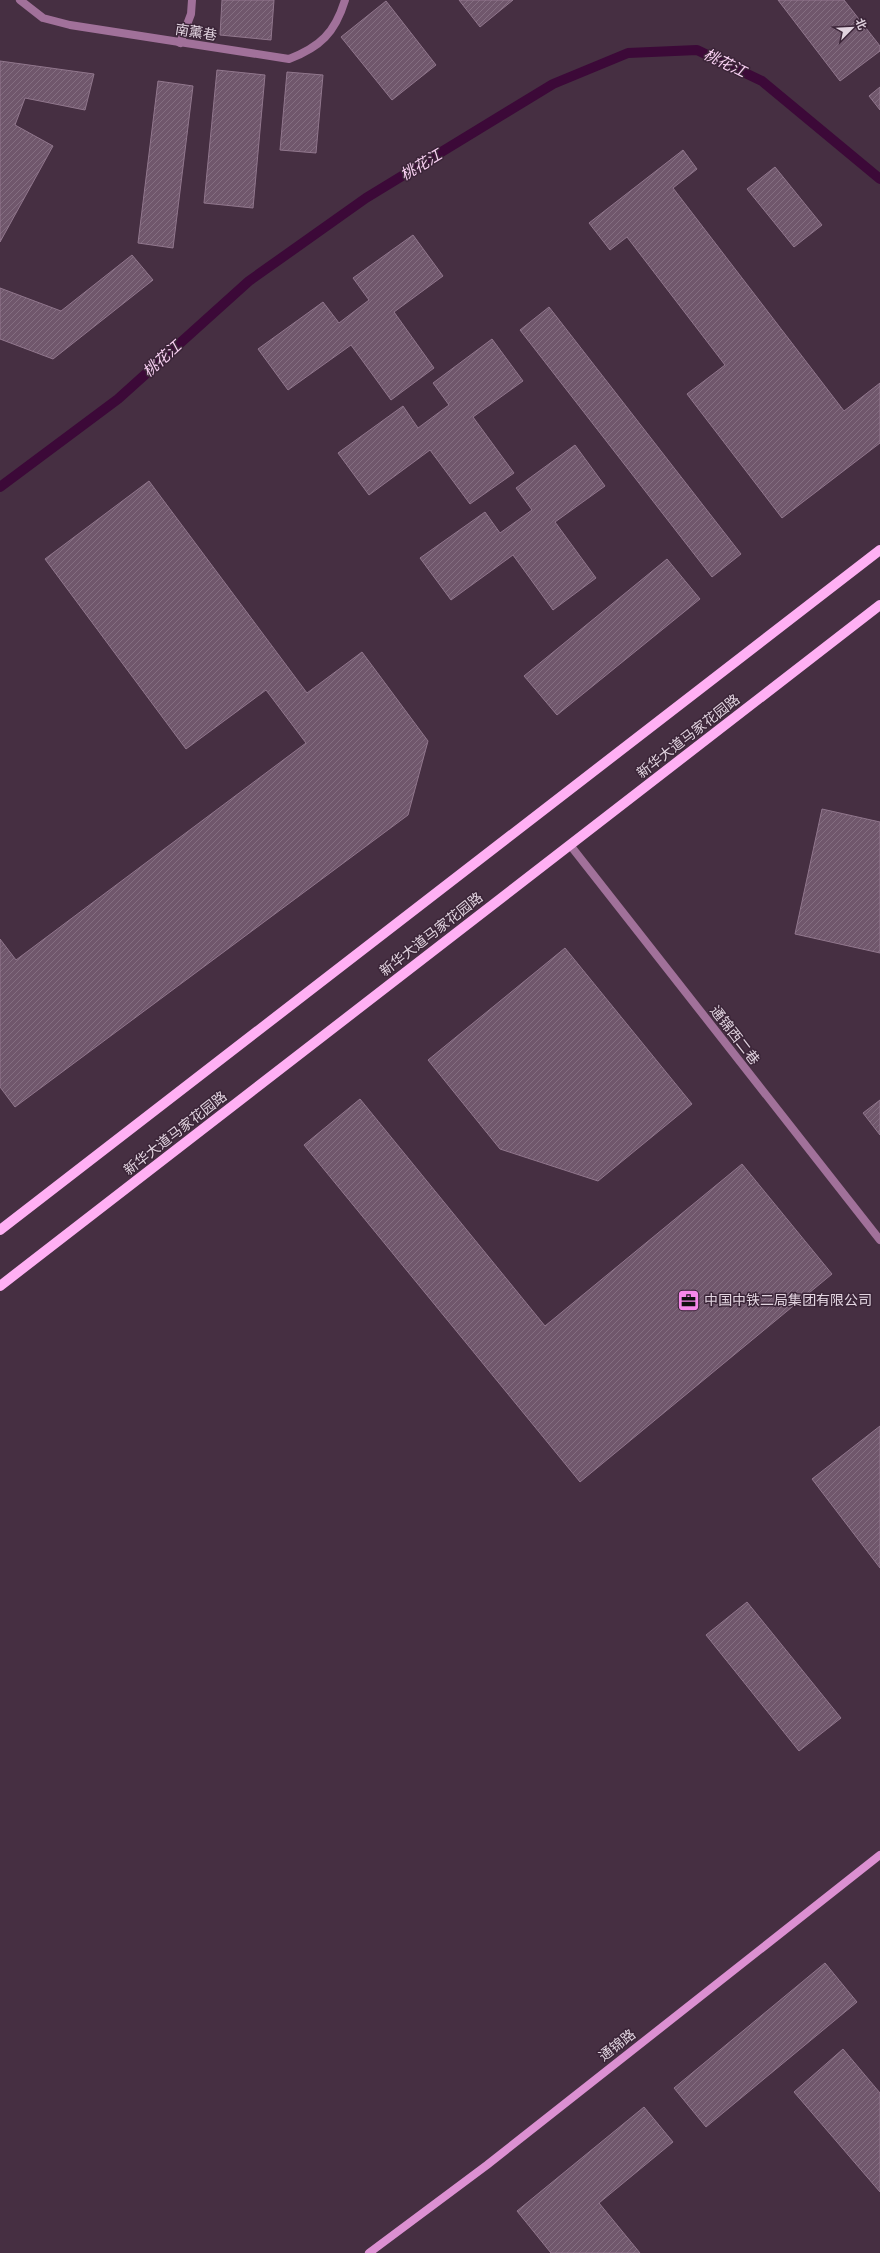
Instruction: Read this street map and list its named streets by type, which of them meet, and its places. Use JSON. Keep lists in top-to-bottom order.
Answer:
{
  "streets": {
    "main road": ["新华大道马家花园路"],
    "street": ["南薰巷", "通锦西二巷", "通锦路"]
  },
  "crossings": [
    ["新华大道马家花园路", "通锦西二巷"]
  ],
  "water": ["桃花江"],
  "places": {
    "office": ["中国中铁二局集团有限公司"]
  },
  "north": "top right"
}
